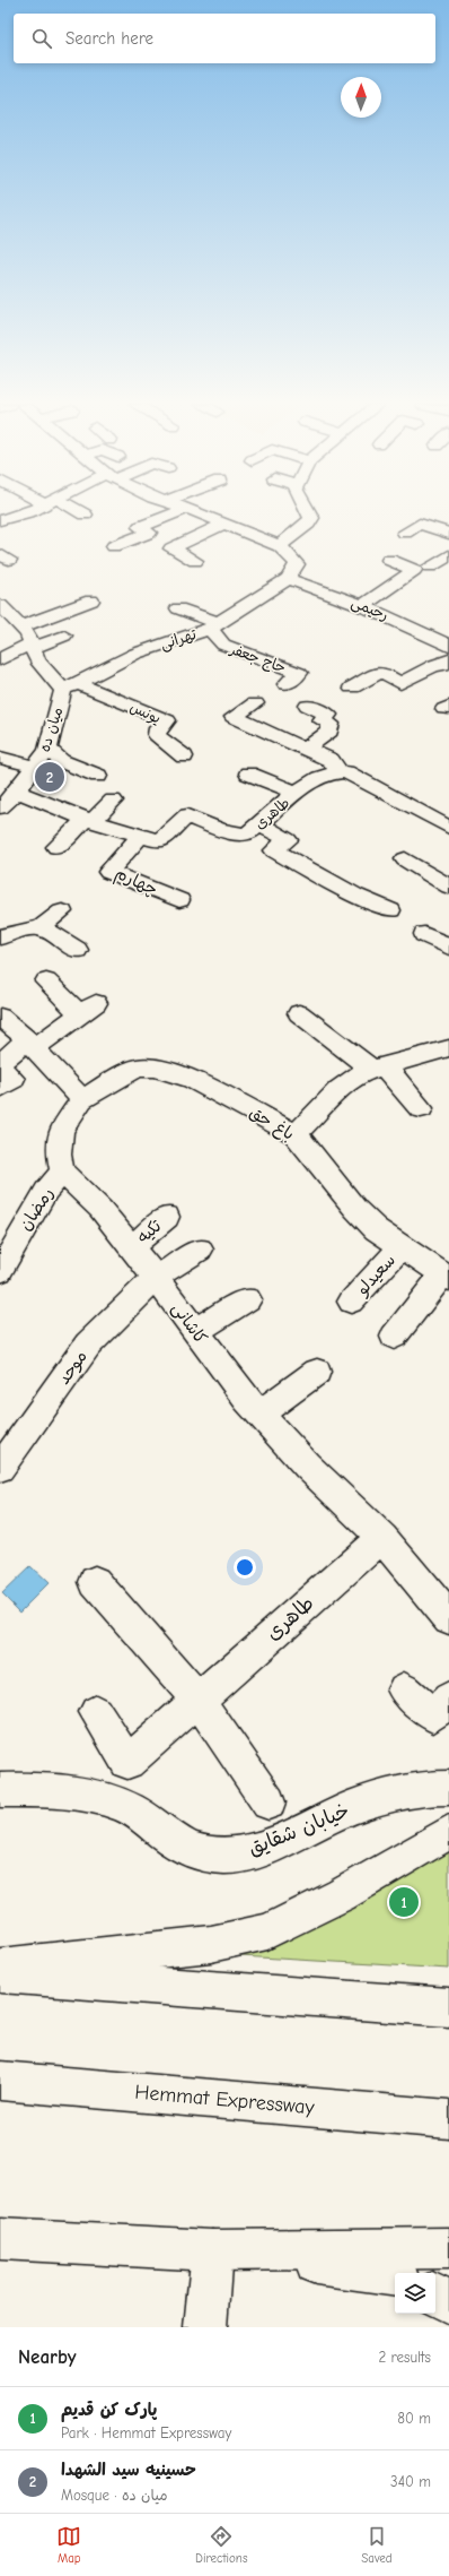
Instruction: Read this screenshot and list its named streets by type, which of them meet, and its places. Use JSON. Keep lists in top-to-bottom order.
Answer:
{
  "streets": {
    "main road": [
      "رحیمی",
      "تهرانی",
      "حاج جعفر",
      "یونس",
      "میان ده",
      "طاهری",
      "چهارم",
      "باغ حق",
      "رمضان",
      "تکیه",
      "سعیدلو",
      "کاشانی",
      "موحد",
      "خیابان شقایق",
      "Hemmat Expressway"
    ]
  },
  "crossings": [
    ["رحیمی", "تهرانی"],
    ["تهرانی", "حاج جعفر"],
    ["تهرانی", "یونس"],
    ["تهرانی", "میان ده"],
    ["یونس", "میان ده"],
    ["میان ده", "طاهری"],
    ["طاهری", "چهارم"],
    ["طاهری", "کاشانی"],
    ["باغ حق", "سعیدلو"],
    ["رمضان", "کاشانی"],
    ["تکیه", "کاشانی"],
    ["کاشانی", "موحد"]
  ],
  "north": "top",
  "page": {
    "search": "Search here",
    "pins": ["2", "1"],
    "heading": ["Nearby", "2 results"],
    "list": [
      {
        "mark": "1",
        "name": "پارک کن قدیم",
        "note": "Park · Hemmat Expressway",
        "value": "80 m"
      },
      {
        "mark": "2",
        "name": "حسینیه سید الشهدا",
        "note": "Mosque · میان ده",
        "value": "340 m"
      }
    ],
    "nav": ["Map", "Directions", "Saved"]
  }
}
